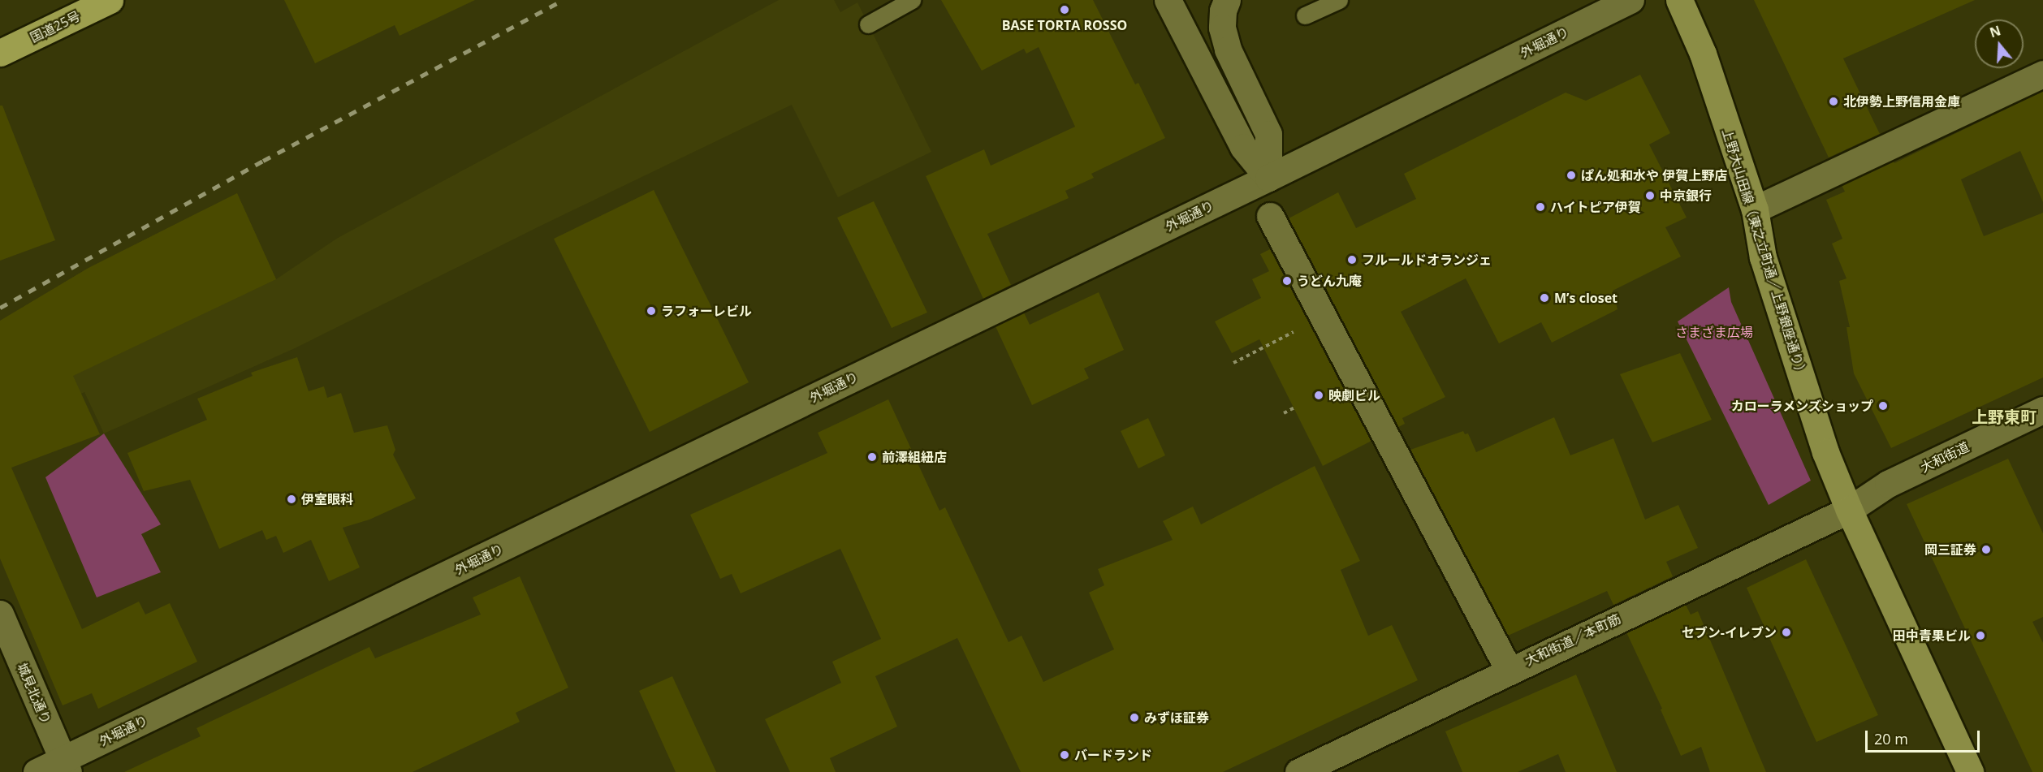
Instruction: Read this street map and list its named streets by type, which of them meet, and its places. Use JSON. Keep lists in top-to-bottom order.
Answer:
{
  "streets": {
    "highway": ["国道25号"],
    "main road": ["上野大山田線（東之立町通／上野銀座通り）"],
    "street": [
      "外堀通り",
      "大和街道",
      "大和街道／本町筋",
      "城見北通り"
    ]
  },
  "crossings": [
    ["外堀通り", "城見北通り"],
    ["上野大山田線（東之立町通／上野銀座通り）", "大和街道"],
    ["上野大山田線（東之立町通／上野銀座通り）", "大和街道／本町筋"],
    ["大和街道", "大和街道／本町筋"]
  ],
  "districts": ["上野東町"],
  "parks": ["さまざま広場"],
  "places": [
    "BASE TORTA ROSSO",
    "北伊勢上野信用金庫",
    "ぱん処和水や 伊賀上野店",
    "中京銀行",
    "ハイトピア伊賀",
    "フルールドオランジェ",
    "うどん九庵",
    "M’s closet",
    "ラフォーレビル",
    "映劇ビル",
    "カローラメンズショップ",
    "前澤組紐店",
    "伊室眼科",
    "岡三証券",
    "セブン-イレブン",
    "田中青果ビル",
    "みずほ証券",
    "バードランド"
  ],
  "scale_bar": "20 m",
  "north": "top"
}
